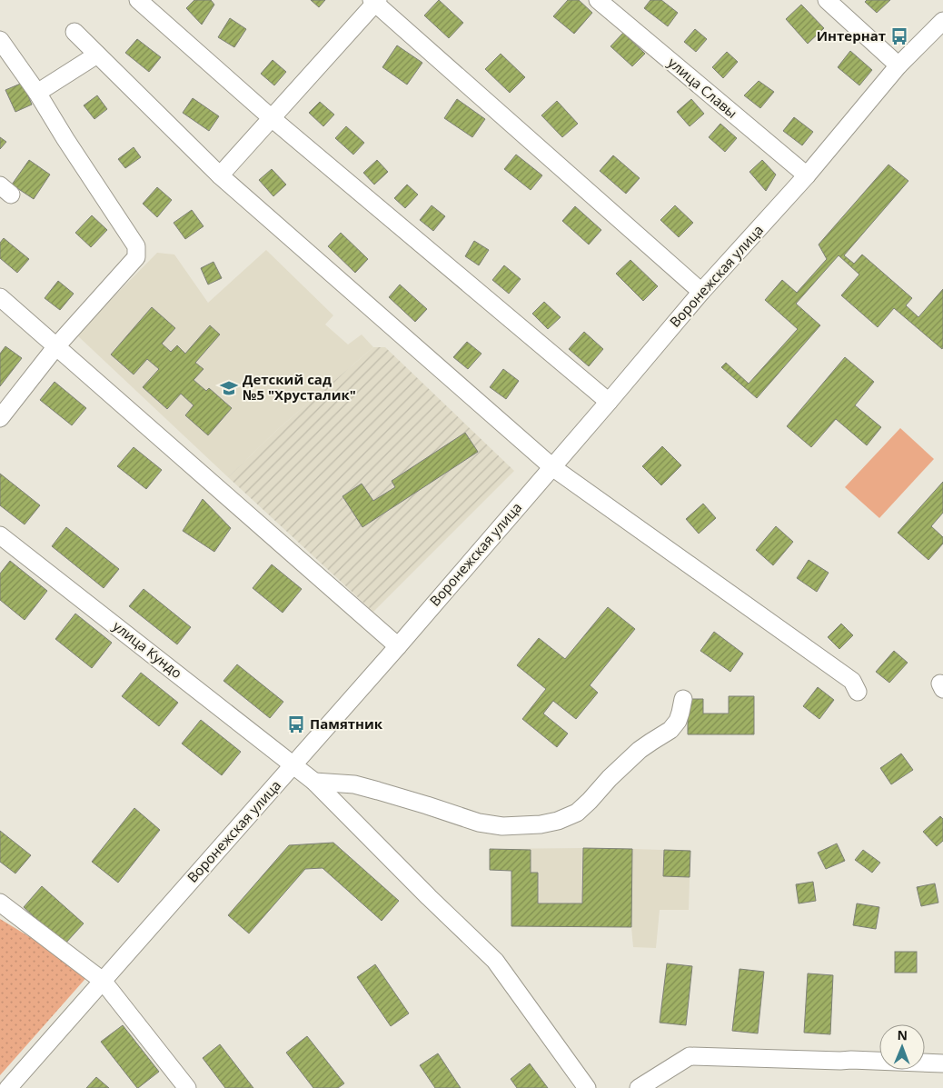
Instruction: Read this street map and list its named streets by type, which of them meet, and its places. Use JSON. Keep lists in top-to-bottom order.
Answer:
{
  "streets": {
    "street": ["улица Славы", "Воронежская улица", "улица Кундо"]
  },
  "crossings": [
    ["улица Славы", "Воронежская улица"],
    ["Воронежская улица", "улица Кундо"]
  ],
  "places": {
    "bus stop": ["Интернат", "Памятник"],
    "school or university": ["Детский сад №5 \"Хрусталик\""]
  },
  "north": "top"
}
